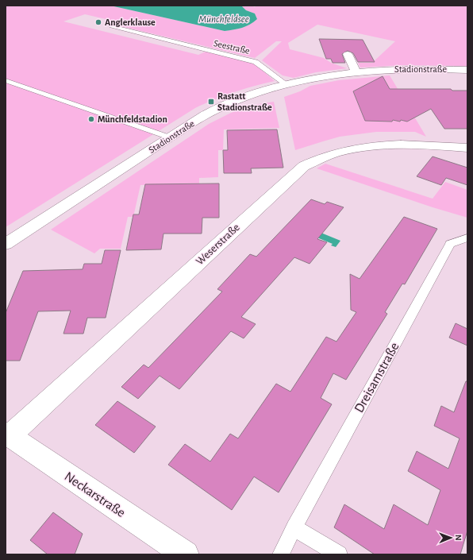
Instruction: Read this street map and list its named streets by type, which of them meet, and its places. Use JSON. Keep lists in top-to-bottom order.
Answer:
{
  "streets": {
    "street": ["Stadionstraße", "Weserstraße", "Neckarstraße"],
    "lane": ["Seestraße", "Dreisamstraße"]
  },
  "crossings": [
    ["Seestraße", "Stadionstraße"],
    ["Weserstraße", "Neckarstraße"]
  ],
  "water": ["Münchfeldsee"],
  "places": {
    "other": ["Anglerklause", "Münchfeldstadion"],
    "transit": ["Rastatt Stadionstraße"]
  },
  "north": "right"
}
